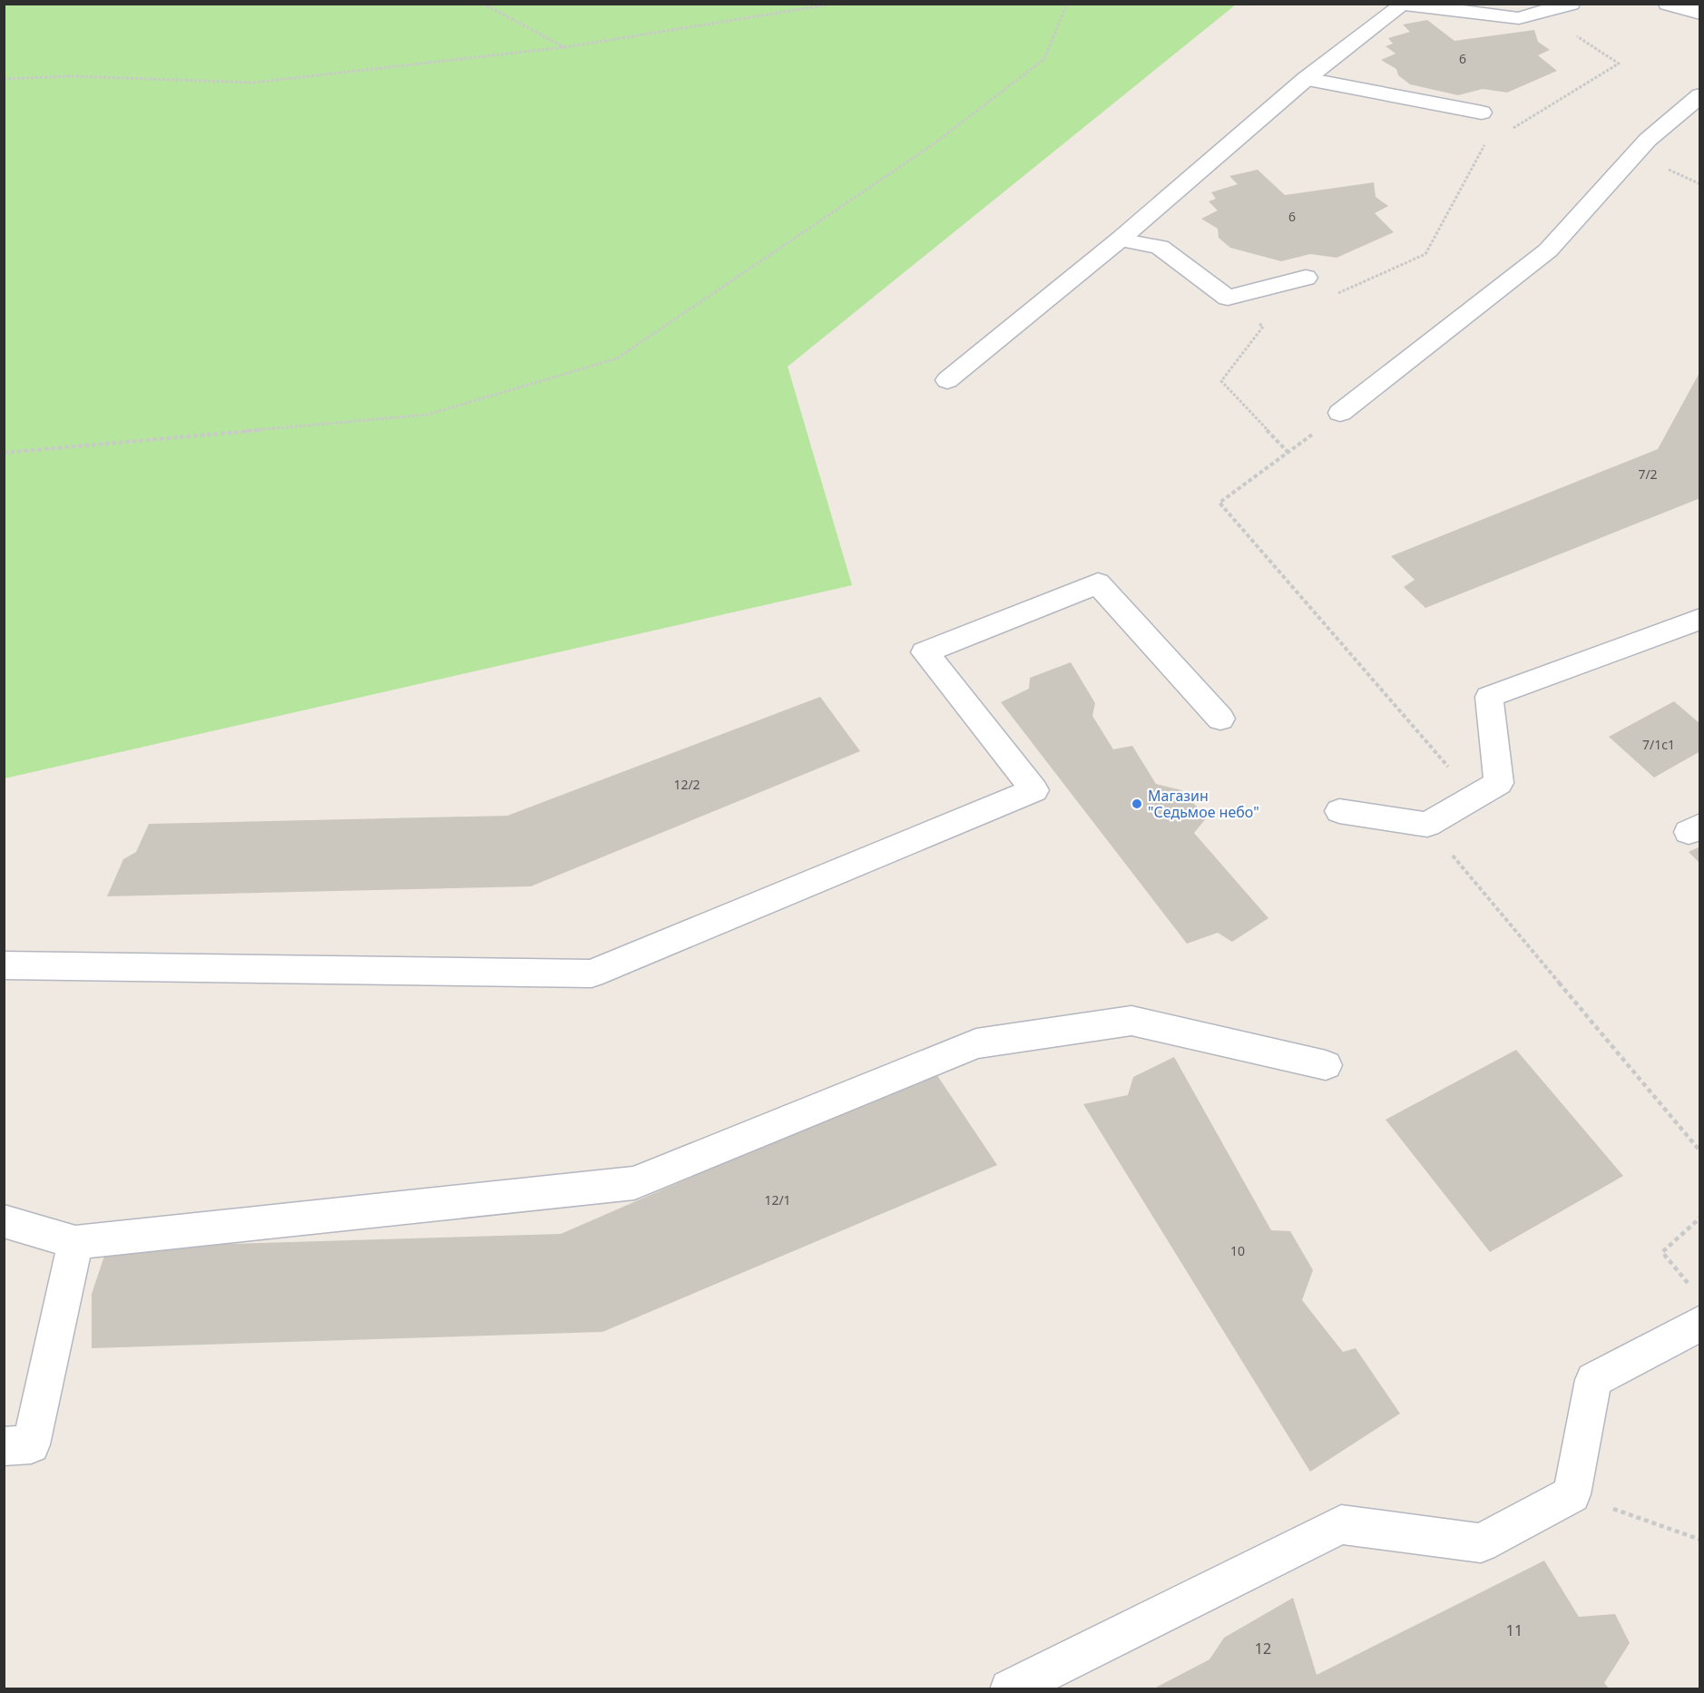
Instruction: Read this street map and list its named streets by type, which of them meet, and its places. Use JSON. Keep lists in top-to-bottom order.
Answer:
{
  "places": ["Магазин \"Седьмое небо\""],
  "house_numbers": [
    "6",
    "6",
    "7/2",
    "7/1с1",
    "12/2",
    "12/1",
    "10",
    "11",
    "12"
  ]
}
